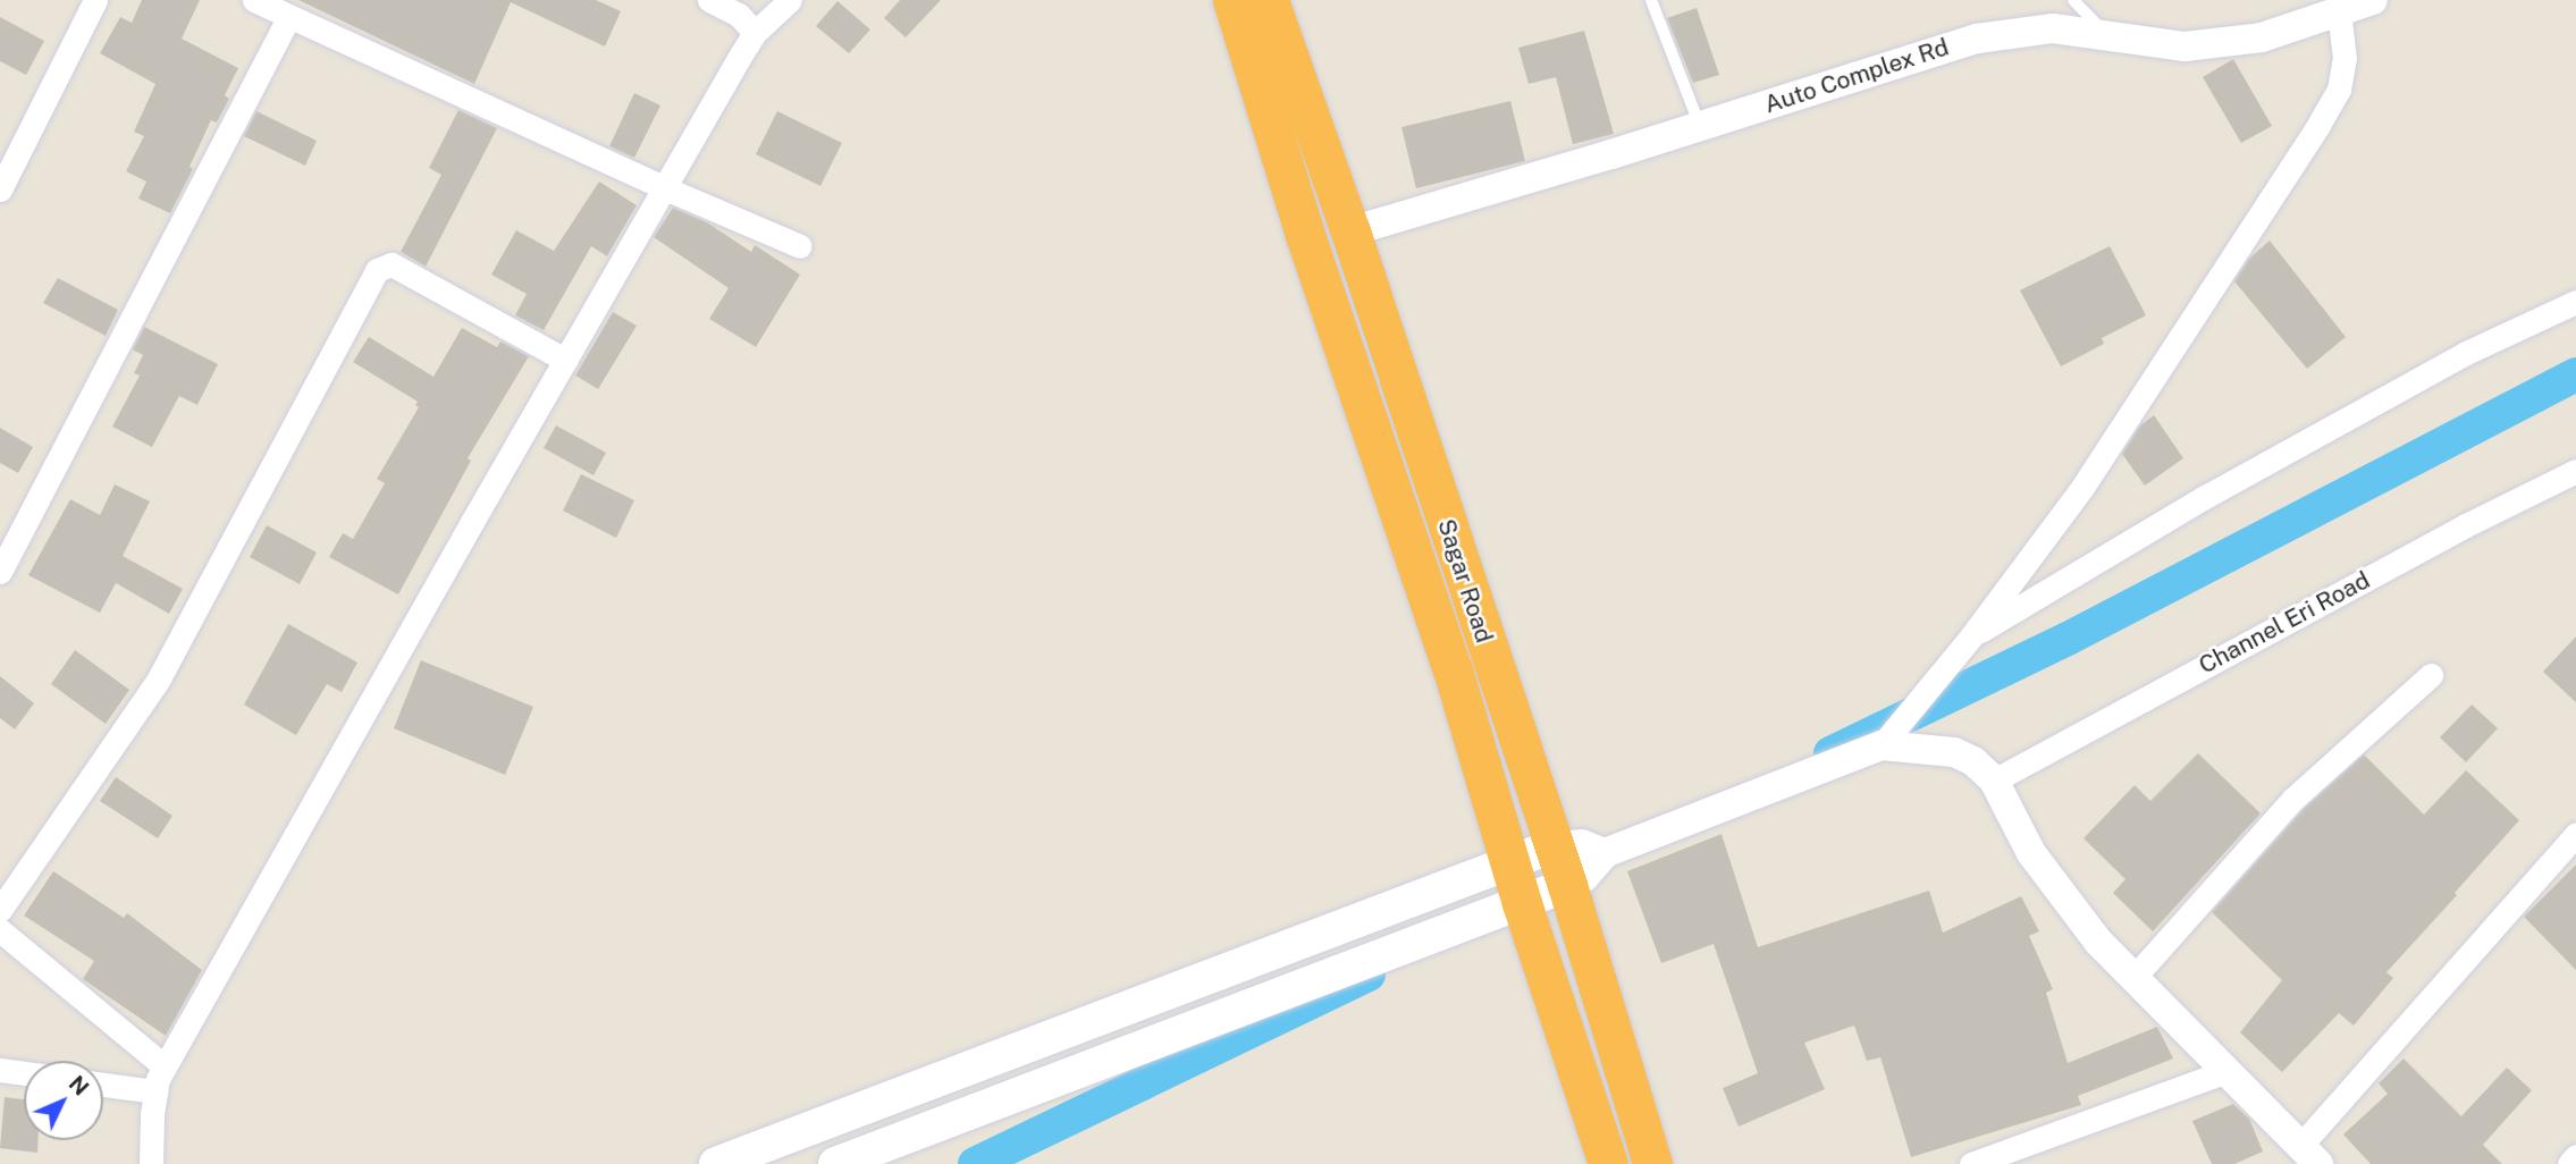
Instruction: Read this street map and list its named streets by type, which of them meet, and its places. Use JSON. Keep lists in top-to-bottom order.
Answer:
{
  "streets": {
    "highway": ["Sagar Road"],
    "street": ["Auto Complex Rd", "Channel Eri Road"]
  },
  "crossings": [
    ["Auto Complex Rd", "Sagar Road"]
  ],
  "north": "top right"
}
